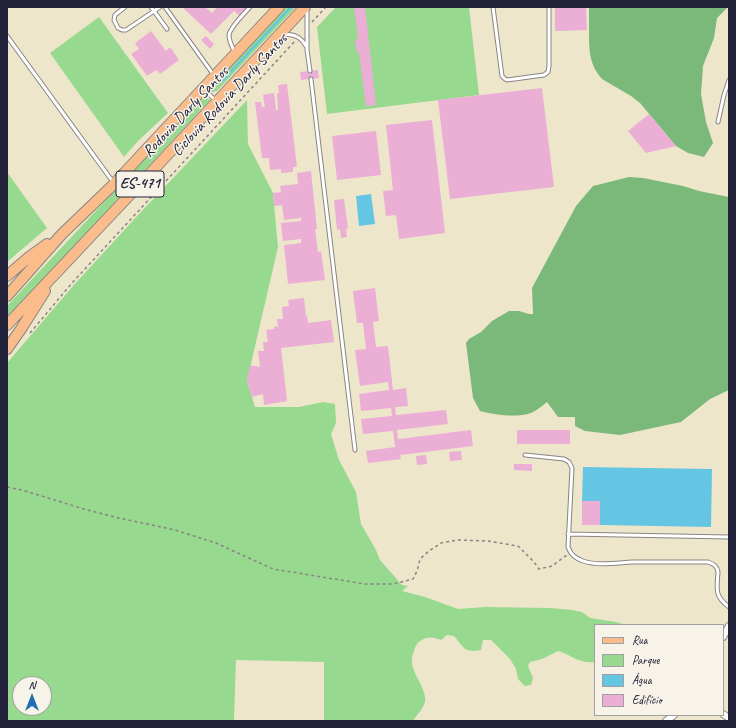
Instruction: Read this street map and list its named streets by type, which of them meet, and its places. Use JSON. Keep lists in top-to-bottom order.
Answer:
{
  "streets": {
    "main road": ["Rodovia Darly Santos", "ES-471"],
    "path": ["Ciclovia Rodovia Darly Santos"]
  },
  "legend": [
    "Rua",
    "Parque",
    "Água",
    "Edifício"
  ],
  "north": "top"
}
